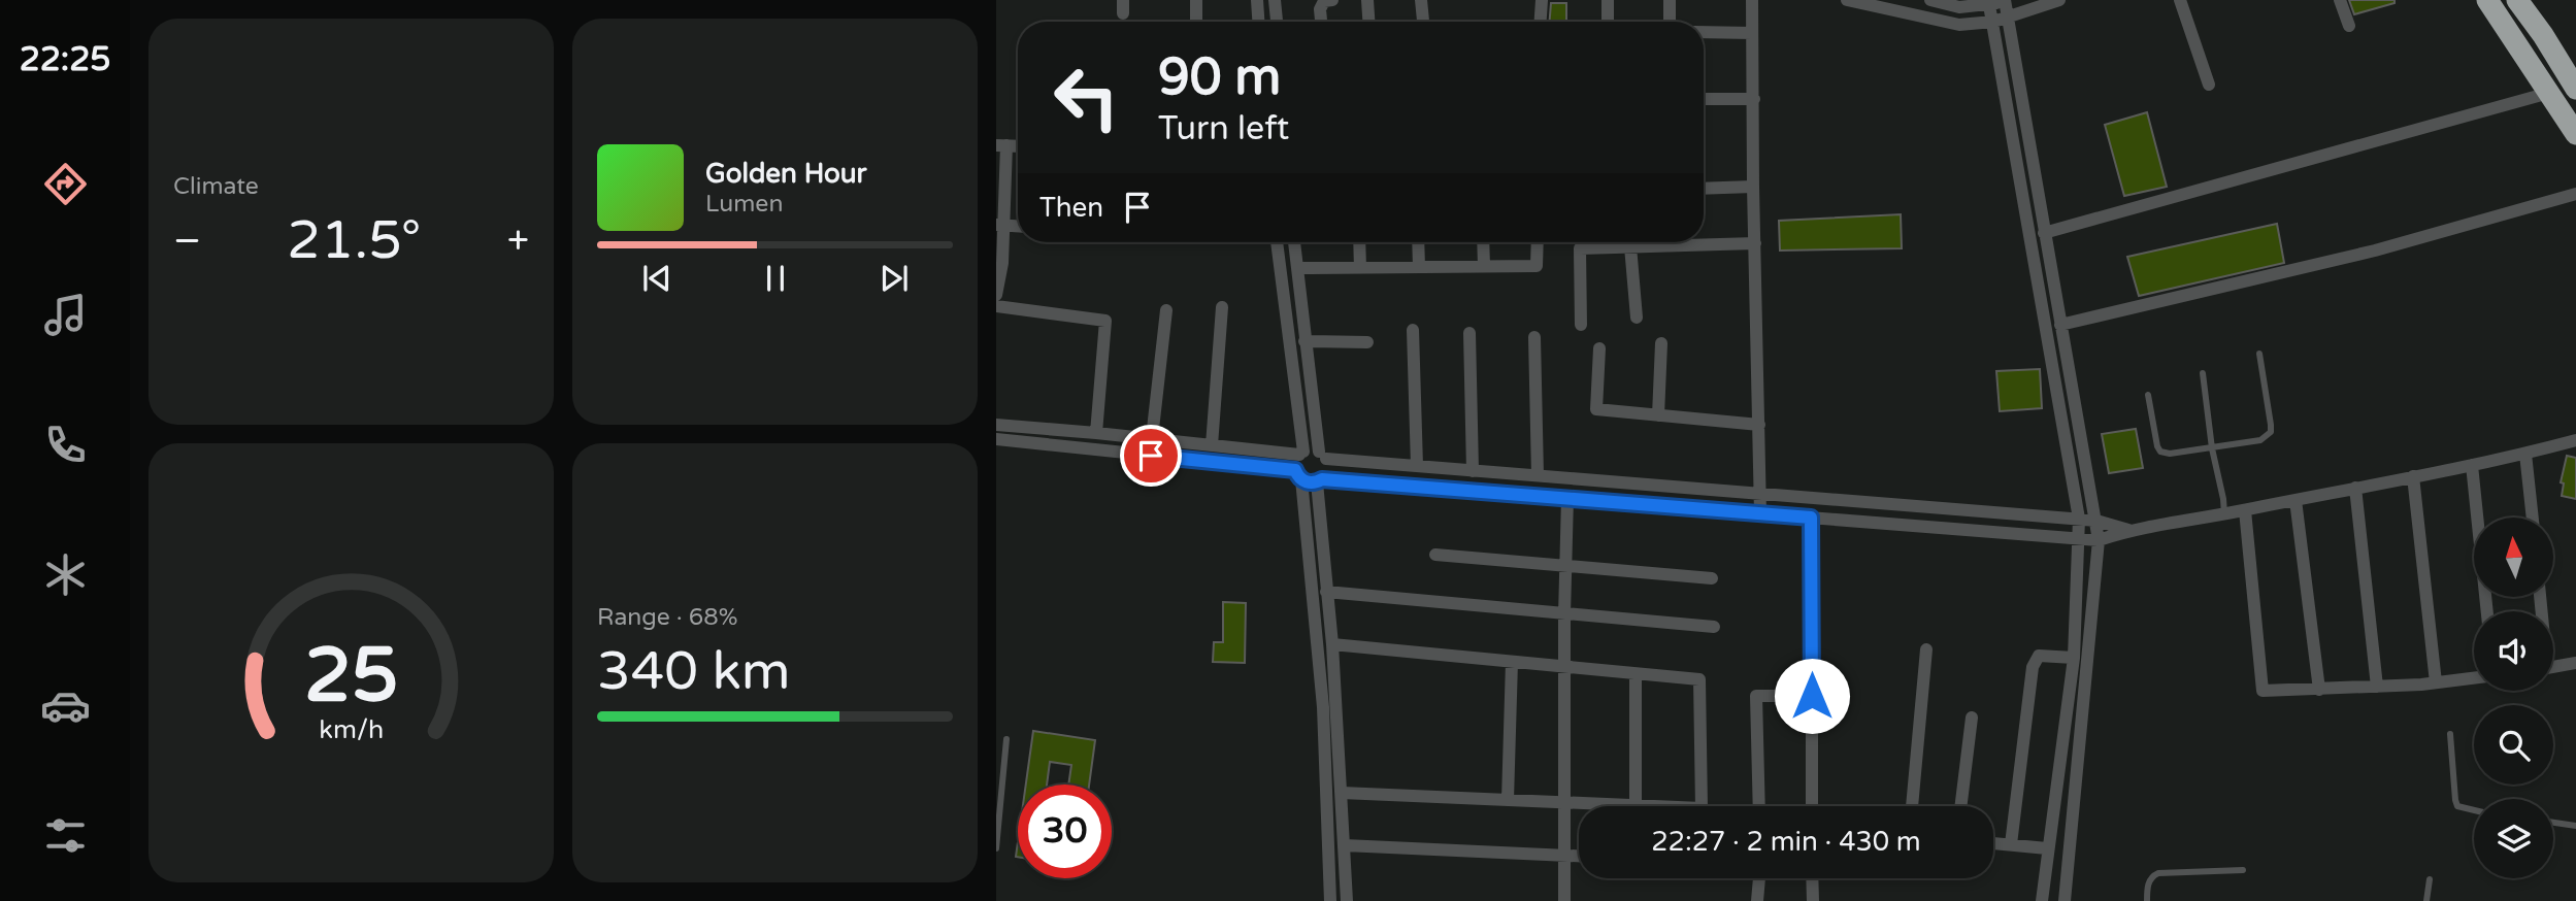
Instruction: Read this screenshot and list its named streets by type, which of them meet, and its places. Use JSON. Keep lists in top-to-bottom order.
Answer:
{
  "north": "top",
  "page": {
    "tabs": "22:25",
    "tile": [
      "Climate",
      ["Range · 68%", "340 km"]
    ],
    "turn": ["90 m", "Turn left"],
    "song": ["Golden Hour", "Lumen"],
    "then": "Then",
    "heat": ["−", "21.5°", "+"],
    "limit": "30",
    "trip": "22:27 · 2 min · 430 m",
    "gauge": ["25", "km/h"]
  }
}
